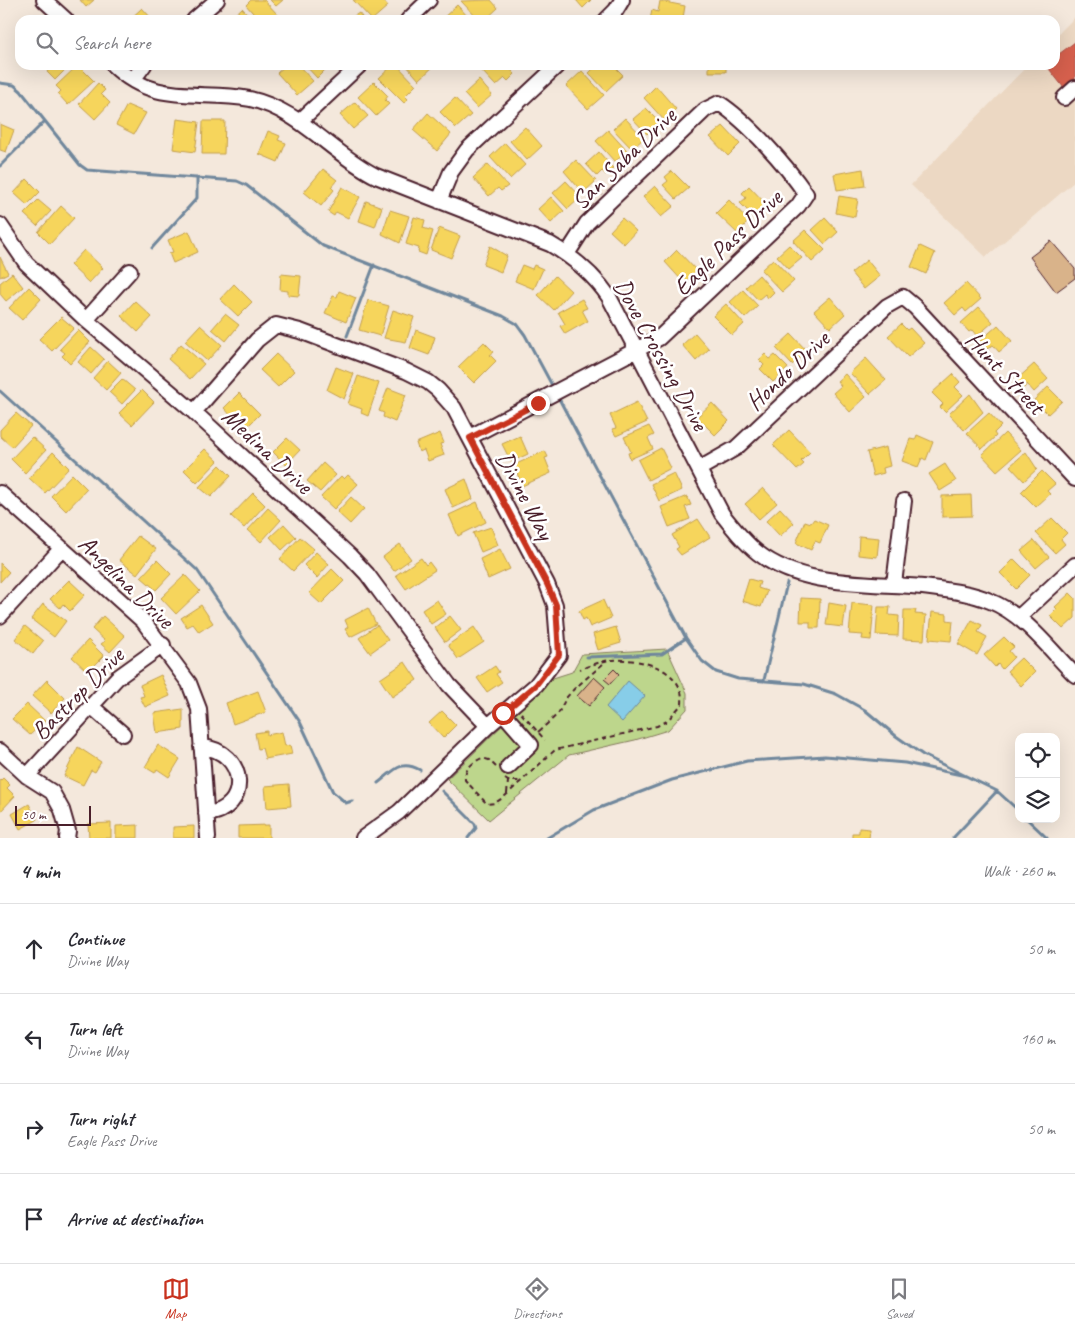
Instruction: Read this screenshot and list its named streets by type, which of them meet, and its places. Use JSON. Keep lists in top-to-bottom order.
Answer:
{
  "streets": {
    "street": [
      "San Saba Drive",
      "Eagle Pass Drive",
      "Dove Crossing Drive",
      "Hondo Drive",
      "Hunt Street",
      "Medina Drive",
      "Divine Way",
      "Angelina Drive",
      "Bastrop Drive"
    ]
  },
  "crossings": [
    ["San Saba Drive", "Eagle Pass Drive"],
    ["San Saba Drive", "Dove Crossing Drive"],
    ["Eagle Pass Drive", "Dove Crossing Drive"],
    ["Eagle Pass Drive", "Divine Way"],
    ["Dove Crossing Drive", "Hondo Drive"],
    ["Hondo Drive", "Hunt Street"],
    ["Medina Drive", "Divine Way"],
    ["Angelina Drive", "Bastrop Drive"]
  ],
  "scale_bar": "50 m",
  "page": {
    "search": "Search here",
    "scale": "50 m",
    "heading": ["4 min", "Walk · 260 m"],
    "list": [
      ["Continue", "Divine Way", "50 m"],
      ["Turn left", "Divine Way", "160 m"],
      ["Turn right", "Eagle Pass Drive", "50 m"],
      "Arrive at destination"
    ],
    "nav": ["Map", "Directions", "Saved"]
  }
}
